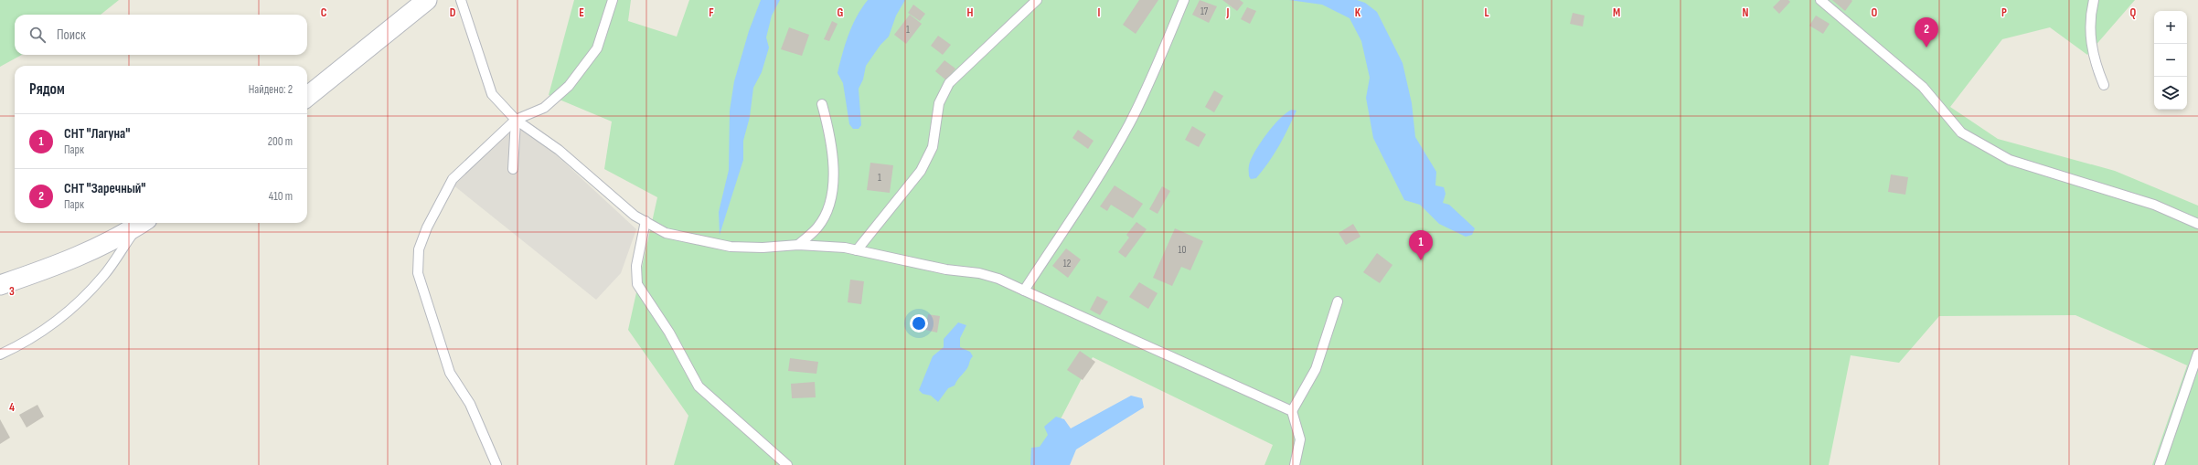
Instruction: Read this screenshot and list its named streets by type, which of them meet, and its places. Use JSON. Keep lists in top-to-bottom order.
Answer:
{
  "house_numbers": [
    "17",
    "1",
    "1",
    "10",
    "12"
  ],
  "page": {
    "map_buttons": ["+", "−"],
    "search": "Поиск",
    "pins": ["2", "1"],
    "heading": ["Рядом", "Найдено: 2"],
    "list": [
      {
        "mark": "1",
        "name": "СНТ \"Лагуна\"",
        "note": "Парк",
        "value": "200 m"
      },
      {
        "mark": "2",
        "name": "СНТ \"Заречный\"",
        "note": "Парк",
        "value": "410 m"
      }
    ]
  },
  "grid": {
    "columns": [
      "C",
      "D",
      "E",
      "F",
      "G",
      "H",
      "I",
      "J",
      "K",
      "L",
      "M",
      "N",
      "O",
      "P",
      "Q"
    ],
    "rows": ["3", "4"]
  }
}
